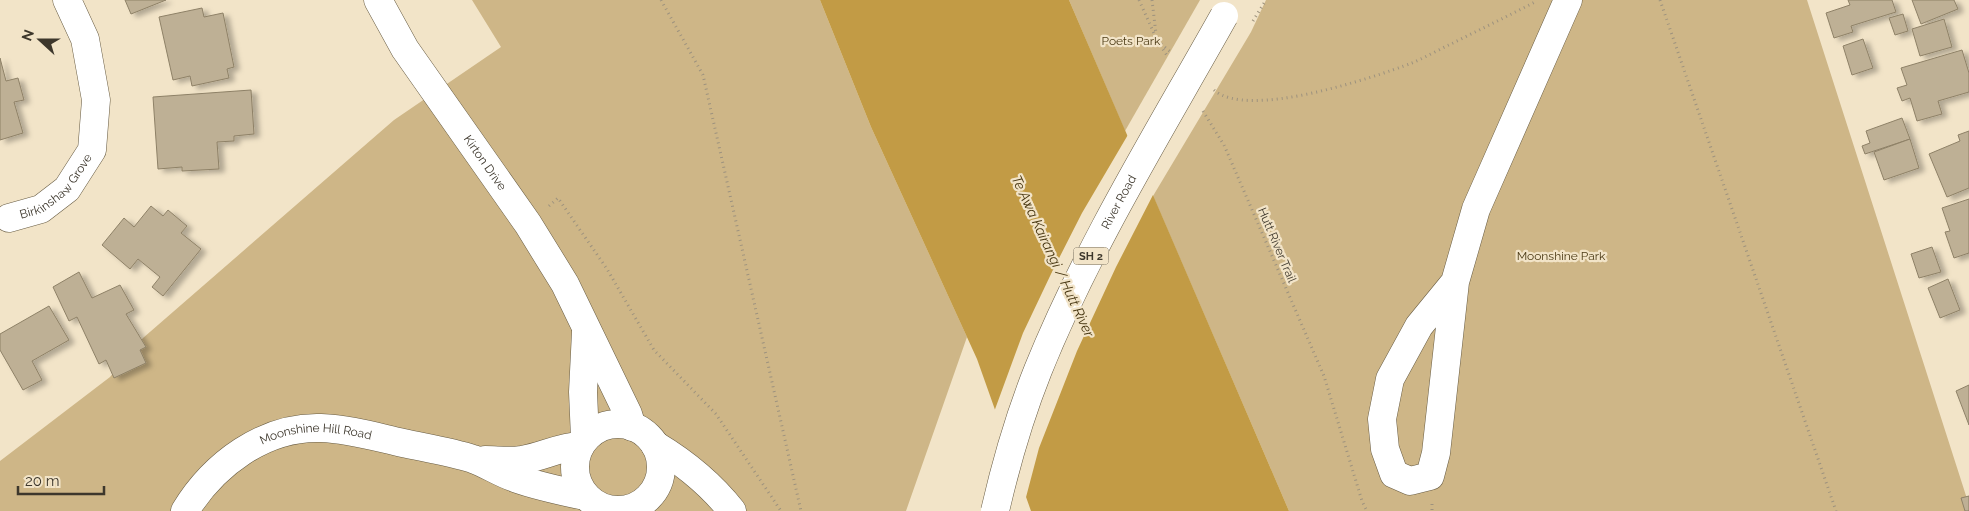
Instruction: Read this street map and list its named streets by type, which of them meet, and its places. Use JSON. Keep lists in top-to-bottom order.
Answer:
{
  "streets": {
    "main road": [
      "Kirton Drive",
      "Birkinshaw Grove",
      "River Road",
      "SH 2",
      "Moonshine Hill Road"
    ],
    "path": ["Hutt River Trail"]
  },
  "crossings": [
    ["Kirton Drive", "Moonshine Hill Road"]
  ],
  "water": ["Te Awa Kairangi / Hutt River"],
  "parks": ["Poets Park", "Moonshine Park"],
  "scale_bar": "20 m",
  "north": "left"
}
